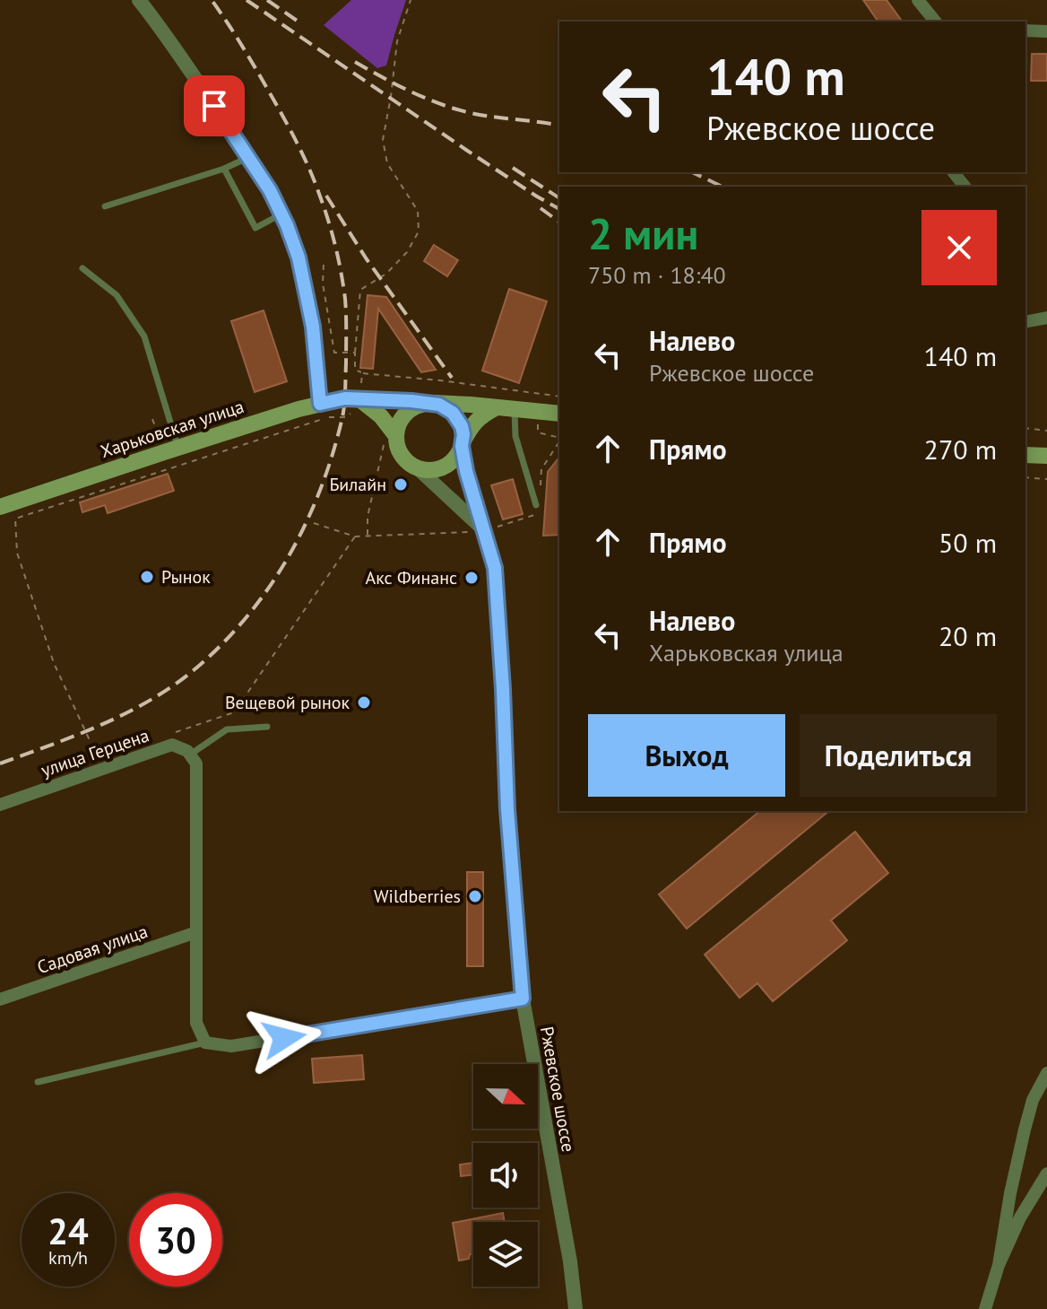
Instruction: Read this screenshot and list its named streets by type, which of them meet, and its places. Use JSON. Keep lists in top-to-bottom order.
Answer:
{
  "streets": {
    "main road": ["Харьковская улица"],
    "street": ["улица Герцена", "Садовая улица", "Ржевское шоссе"]
  },
  "crossings": [
    ["Харьковская улица", "Ржевское шоссе"]
  ],
  "places": [
    "Билайн",
    "Рынок",
    "Акс Финанс",
    "Вещевой рынок",
    "Wildberries"
  ],
  "north": "right",
  "page": {
    "turn": ["140 m", "Ржевское шоссе"],
    "heading": ["2 мин", "750 m · 18:40"],
    "list": [
      {
        "name": "Налево",
        "note": "Ржевское шоссе",
        "value": "140 m"
      },
      {
        "name": "Прямо",
        "value": "270 m"
      },
      {
        "name": "Прямо",
        "value": "50 m"
      },
      {
        "name": "Налево",
        "note": "Харьковская улица",
        "value": "20 m"
      }
    ],
    "buttons": ["Выход", "Поделиться"],
    "speed": "24 km/h",
    "limit": "30"
  }
}
